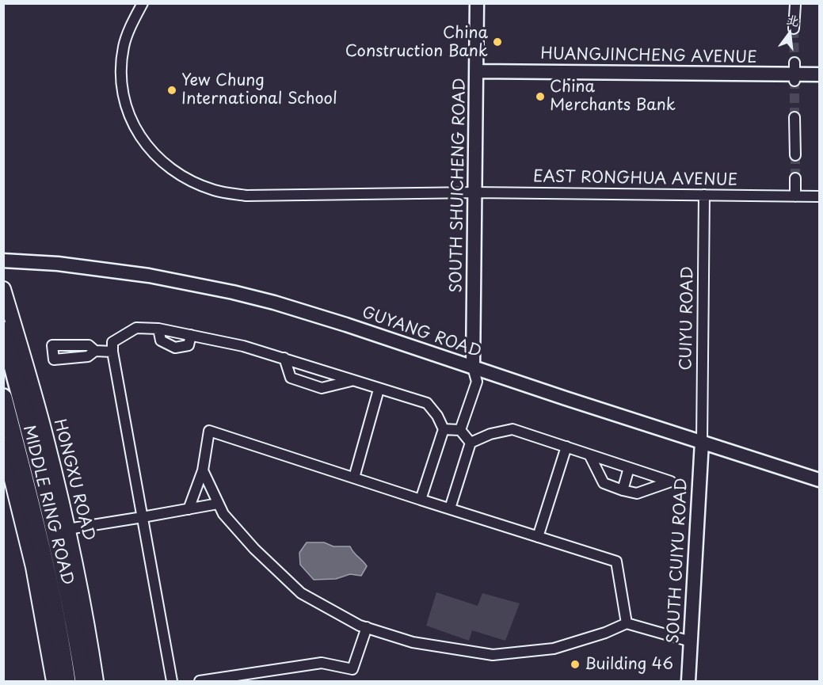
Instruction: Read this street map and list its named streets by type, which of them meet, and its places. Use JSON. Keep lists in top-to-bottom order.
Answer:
{
  "streets": {
    "highway": ["MIDDLE RING ROAD"],
    "main road": ["HONGXU ROAD"],
    "street": [
      "HUANGJINCHENG AVENUE",
      "EAST RONGHUA AVENUE",
      "SOUTH SHUICHENG ROAD",
      "CUIYU ROAD",
      "GUYANG ROAD",
      "SOUTH CUIYU ROAD"
    ]
  },
  "crossings": [
    ["HUANGJINCHENG AVENUE", "SOUTH SHUICHENG ROAD"],
    ["EAST RONGHUA AVENUE", "SOUTH SHUICHENG ROAD"],
    ["EAST RONGHUA AVENUE", "CUIYU ROAD"],
    ["SOUTH SHUICHENG ROAD", "GUYANG ROAD"],
    ["CUIYU ROAD", "GUYANG ROAD"],
    ["CUIYU ROAD", "SOUTH CUIYU ROAD"],
    ["GUYANG ROAD", "SOUTH CUIYU ROAD"]
  ],
  "places": [
    "China Construction Bank",
    "Yew Chung International School",
    "China Merchants Bank",
    "Building 46"
  ],
  "north": "top"
}
